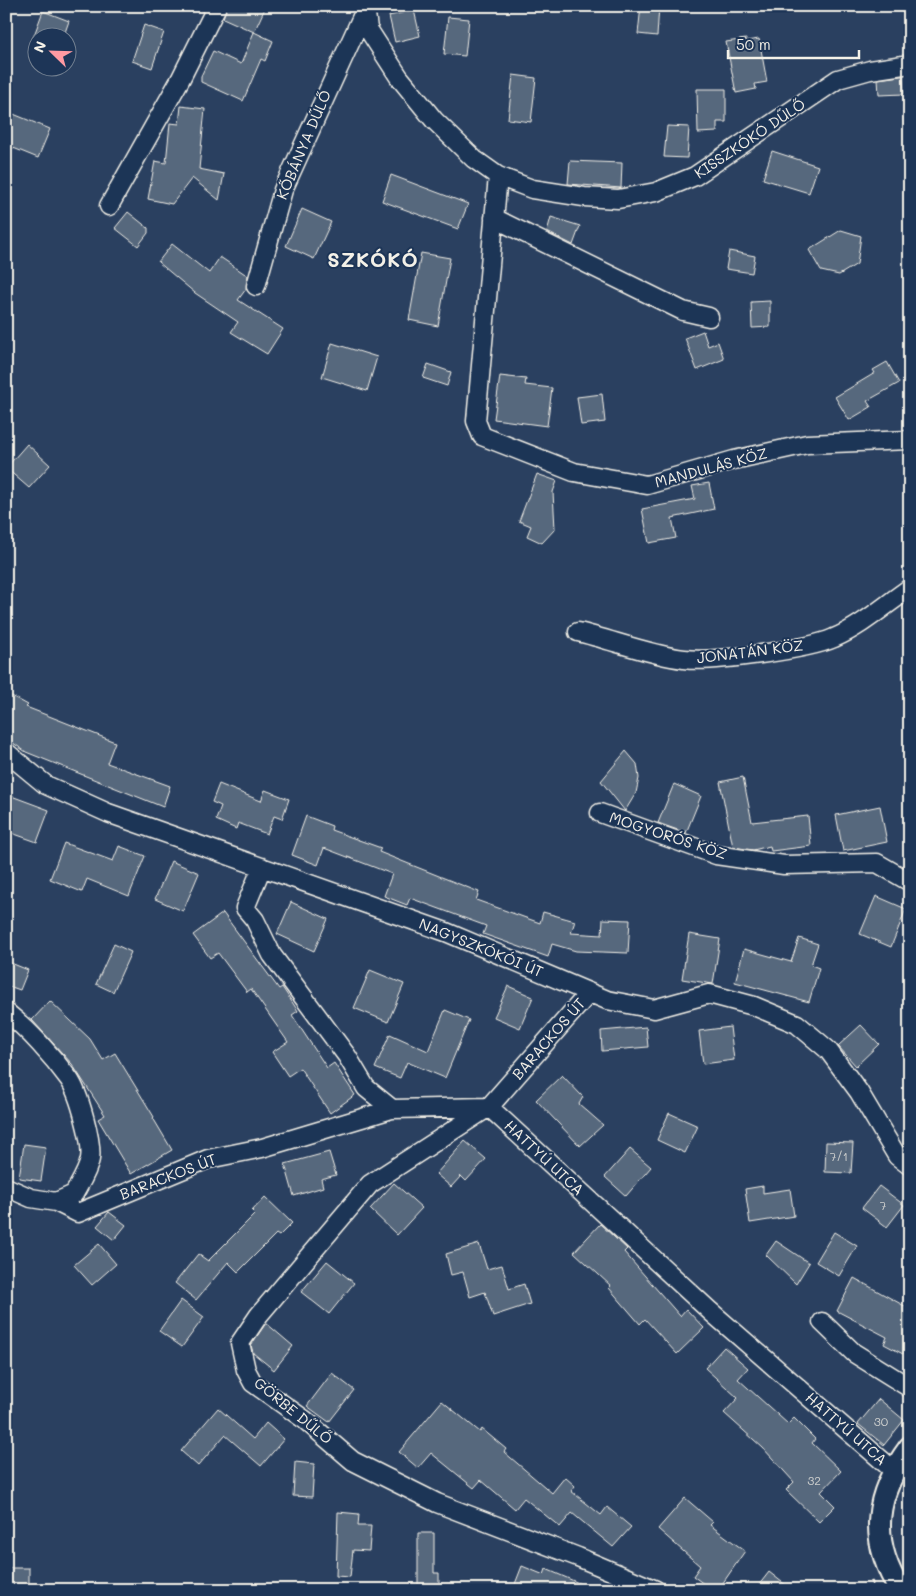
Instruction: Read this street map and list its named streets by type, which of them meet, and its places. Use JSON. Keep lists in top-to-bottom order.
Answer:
{
  "streets": {
    "street": [
      "KISSZKÓKÓ DŰLŐ",
      "KŐBÁNYA DŰLŐ",
      "MANDULÁS KÖZ",
      "JONATÁN KÖZ",
      "MOGYORÓS KÖZ",
      "NAGYSZKÓKÓI ÚT",
      "BARACKOS ÚT",
      "HATTYÚ UTCA",
      "GÖRBE DŰLŐ"
    ]
  },
  "crossings": [
    ["KISSZKÓKÓ DŰLŐ", "KŐBÁNYA DŰLŐ"],
    ["KISSZKÓKÓ DŰLŐ", "MANDULÁS KÖZ"],
    ["NAGYSZKÓKÓI ÚT", "BARACKOS ÚT"],
    ["BARACKOS ÚT", "HATTYÚ UTCA"],
    ["BARACKOS ÚT", "GÖRBE DŰLŐ"],
    ["HATTYÚ UTCA", "GÖRBE DŰLŐ"]
  ],
  "districts": ["SZKÓKÓ"],
  "house_numbers": [
    "7/1",
    "7",
    "30",
    "32"
  ],
  "scale_bar": "50 m",
  "north": "top left"
}
